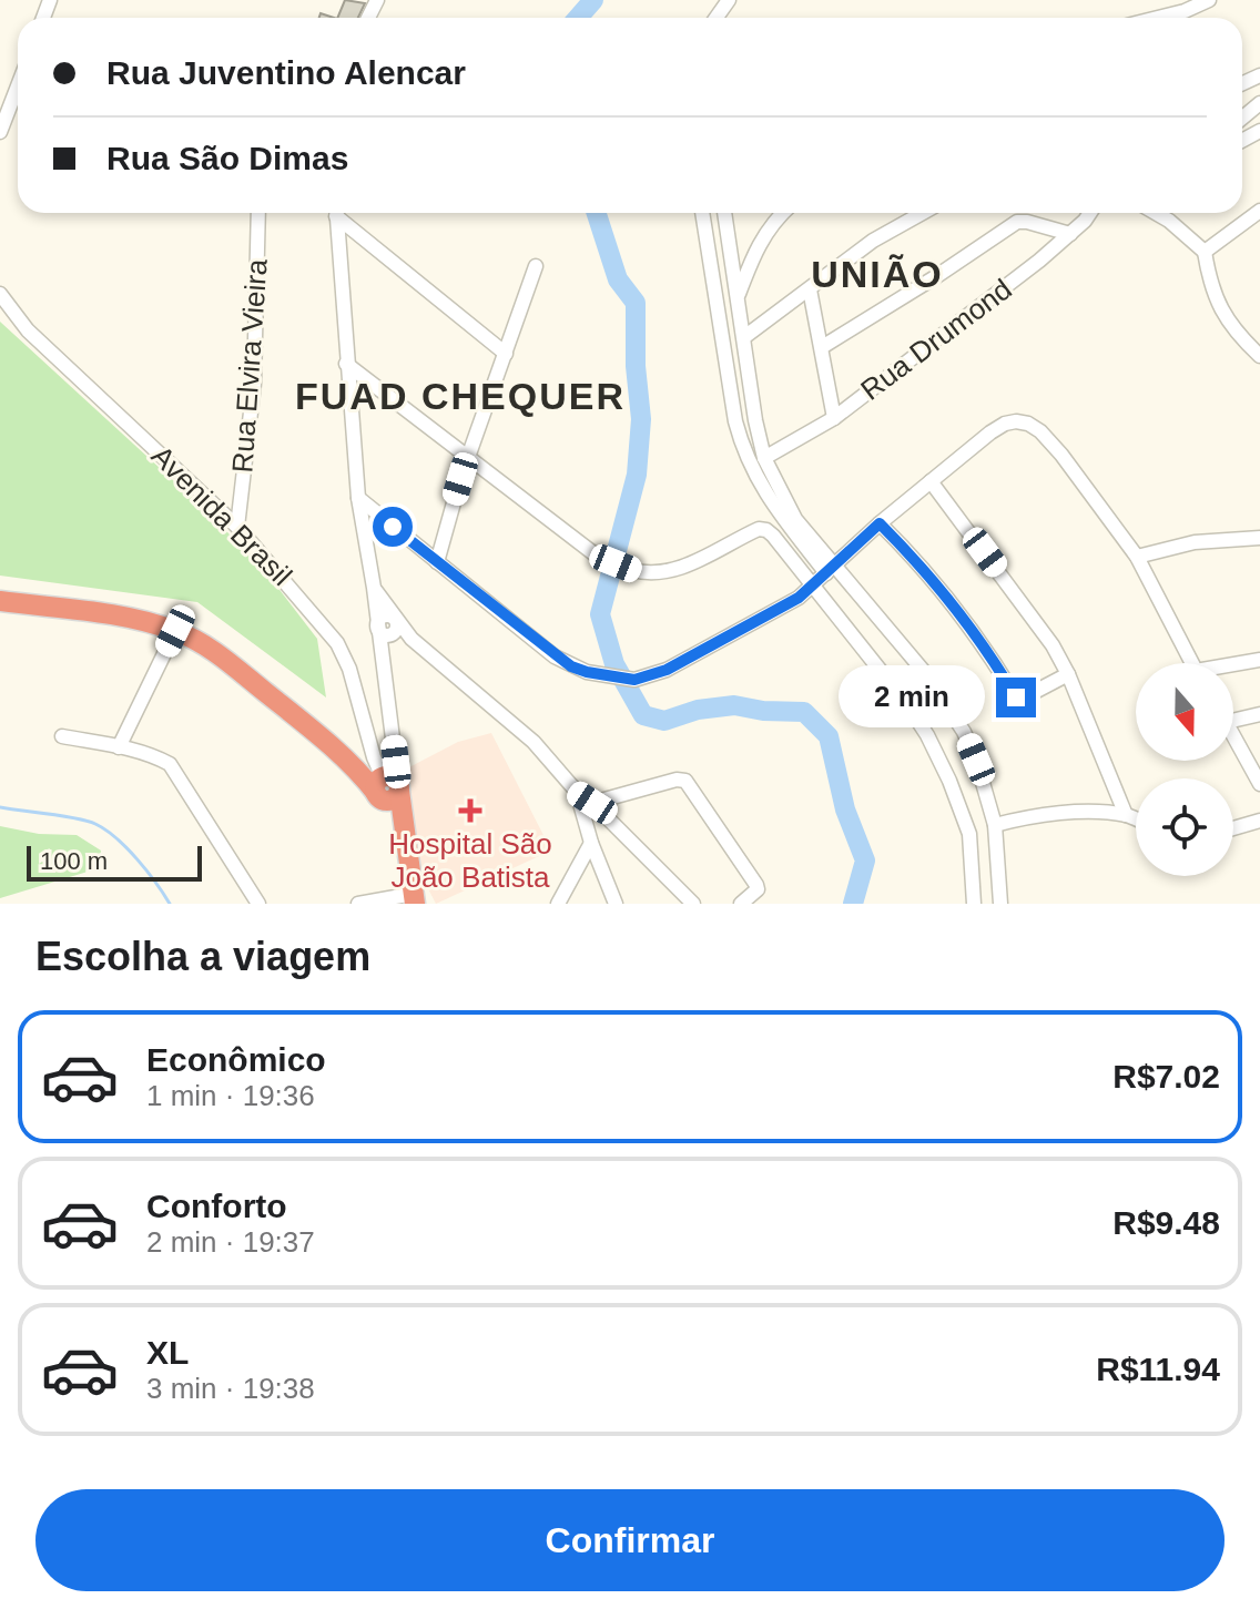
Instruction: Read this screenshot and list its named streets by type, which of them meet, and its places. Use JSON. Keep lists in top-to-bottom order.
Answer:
{
  "streets": {
    "street": ["Rua Drumond", "Rua Elvira Vieira", "Avenida Brasil"]
  },
  "crossings": [
    ["Rua Elvira Vieira", "Avenida Brasil"]
  ],
  "districts": ["UNIÃO", "FUAD CHEQUER"],
  "places": {
    "health": ["Hospital São João Batista"]
  },
  "scale_bar": "100 m",
  "north": "bottom",
  "page": {
    "banner": ["Rua Juventino Alencar", "Rua São Dimas"],
    "bubble": "2 min",
    "scale": "100 m",
    "heading": "Escolha a viagem",
    "list": [
      {
        "name": "Econômico",
        "note": "1 min · 19:36",
        "value": "R$7.02"
      },
      {
        "name": "Conforto",
        "note": "2 min · 19:37",
        "value": "R$9.48"
      },
      {
        "name": "XL",
        "note": "3 min · 19:38",
        "value": "R$11.94"
      }
    ],
    "buttons": "Confirmar"
  }
}
